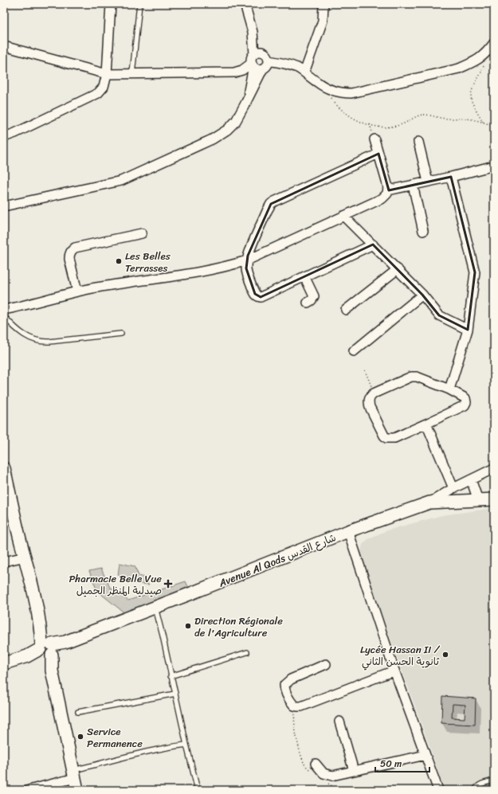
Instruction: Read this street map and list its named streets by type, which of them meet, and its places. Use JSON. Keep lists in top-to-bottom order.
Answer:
{
  "streets": {
    "street": ["Avenue Al Qods شارع القدس"]
  },
  "places": {
    "other": [
      "Les Belles Terrasses",
      "Direction Régionale de l'Agriculture",
      "Lycée Hassan II / ثانوية الحسن الثاني",
      "Service Permanence"
    ],
    "health": ["Pharmacie Belle Vue صيدلية المنظر الجميل"]
  },
  "scale_bar": "50 m"
}
